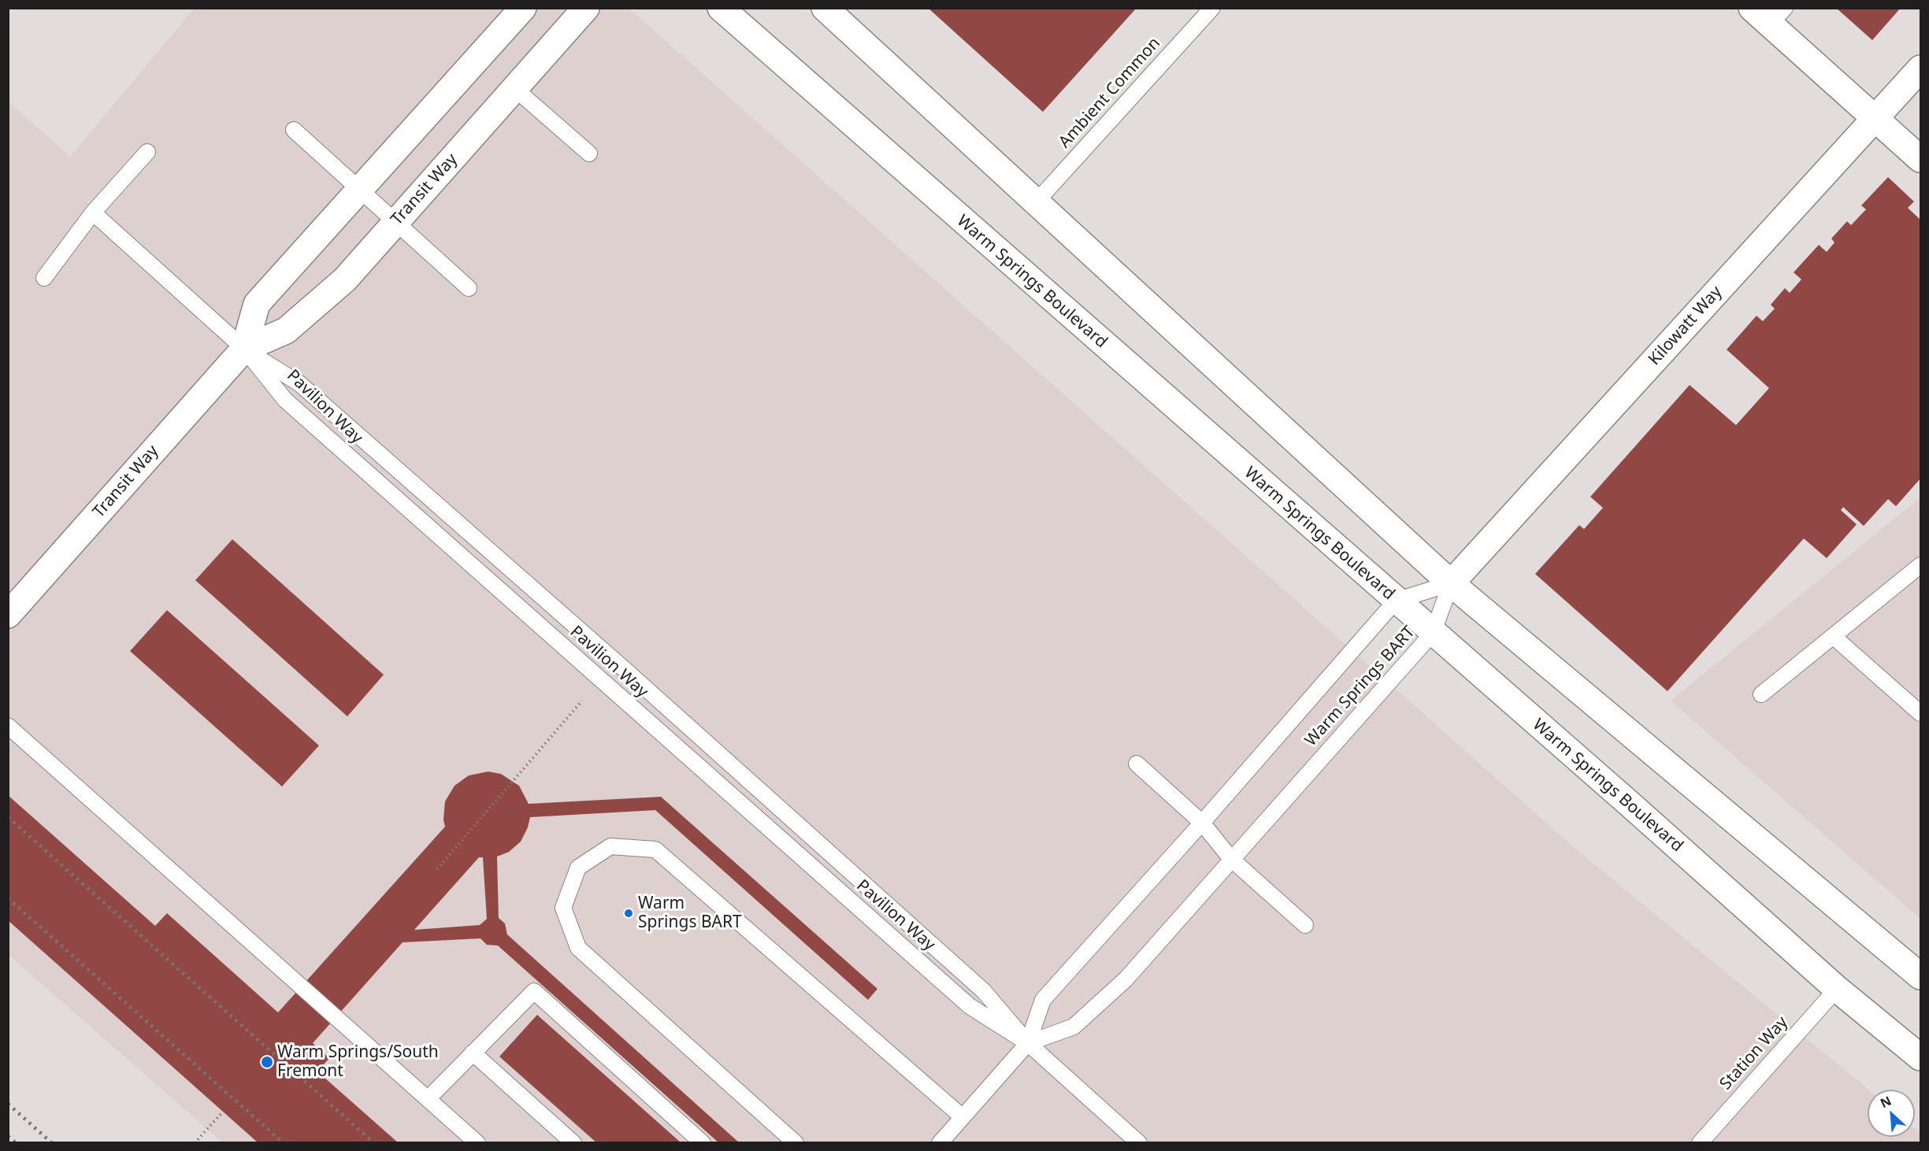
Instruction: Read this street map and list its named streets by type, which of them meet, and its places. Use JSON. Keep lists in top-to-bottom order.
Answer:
{
  "streets": {
    "main road": ["Transit Way", "Warm Springs Boulevard", "Kilowatt Way"],
    "lane": [
      "Ambient Common",
      "Pavilion Way",
      "Warm Springs BART",
      "Station Way"
    ]
  },
  "crossings": [
    ["Transit Way", "Pavilion Way"],
    ["Warm Springs Boulevard", "Warm Springs BART"],
    ["Warm Springs Boulevard", "Station Way"],
    ["Kilowatt Way", "Warm Springs BART"],
    ["Pavilion Way", "Warm Springs BART"]
  ],
  "places": ["Warm Springs BART", "Warm Springs/South Fremont"],
  "north": "top left"
}
